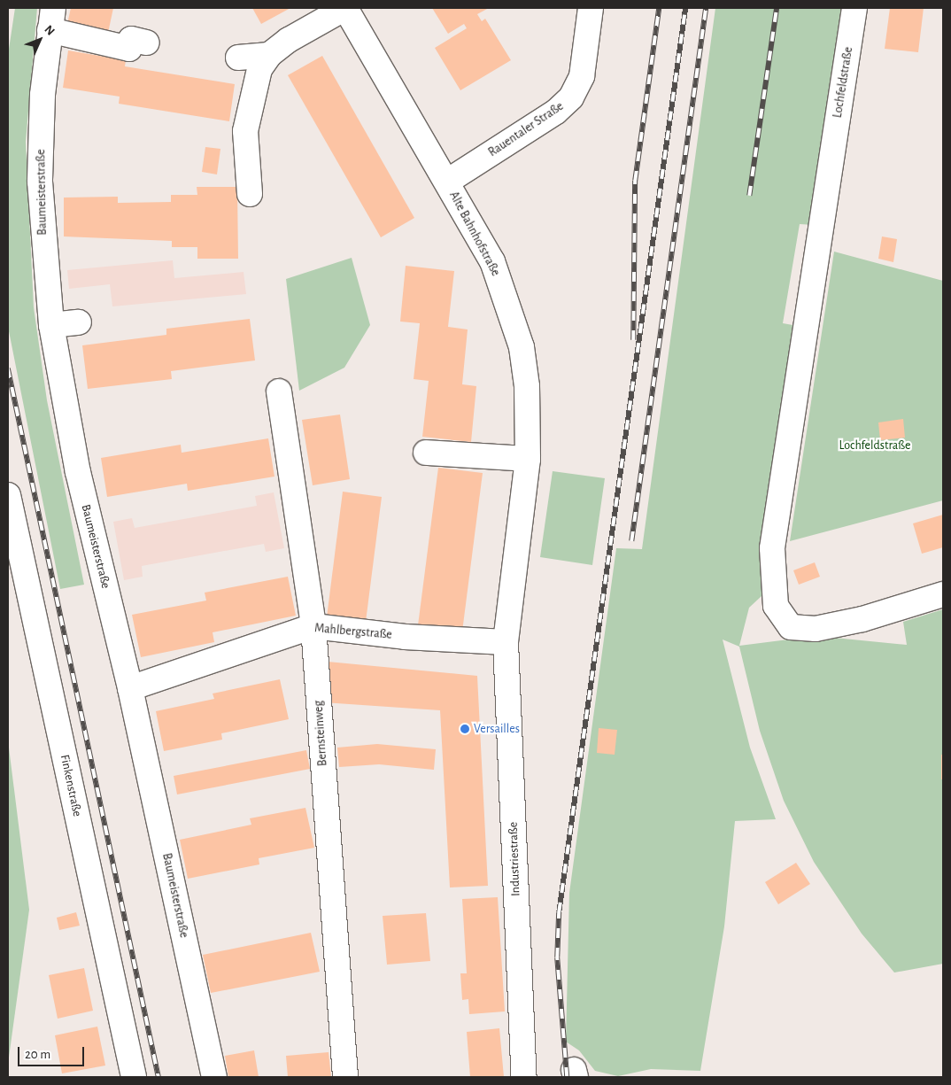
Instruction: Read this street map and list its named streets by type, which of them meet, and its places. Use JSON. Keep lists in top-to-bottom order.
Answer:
{
  "streets": {
    "street": [
      "Lochfeldstraße",
      "Rauentaler Straße",
      "Baumeisterstraße",
      "Alte Bahnhofstraße",
      "Mahlbergstraße",
      "Bernsteinweg",
      "Finkenstraße",
      "Industriestraße"
    ]
  },
  "crossings": [
    ["Rauentaler Straße", "Alte Bahnhofstraße"],
    ["Baumeisterstraße", "Mahlbergstraße"],
    ["Alte Bahnhofstraße", "Mahlbergstraße"],
    ["Alte Bahnhofstraße", "Industriestraße"],
    ["Mahlbergstraße", "Bernsteinweg"],
    ["Mahlbergstraße", "Industriestraße"]
  ],
  "parks": ["Lochfeldstraße"],
  "places": ["Versailles"],
  "scale_bar": "20 m",
  "north": "top right"
}
